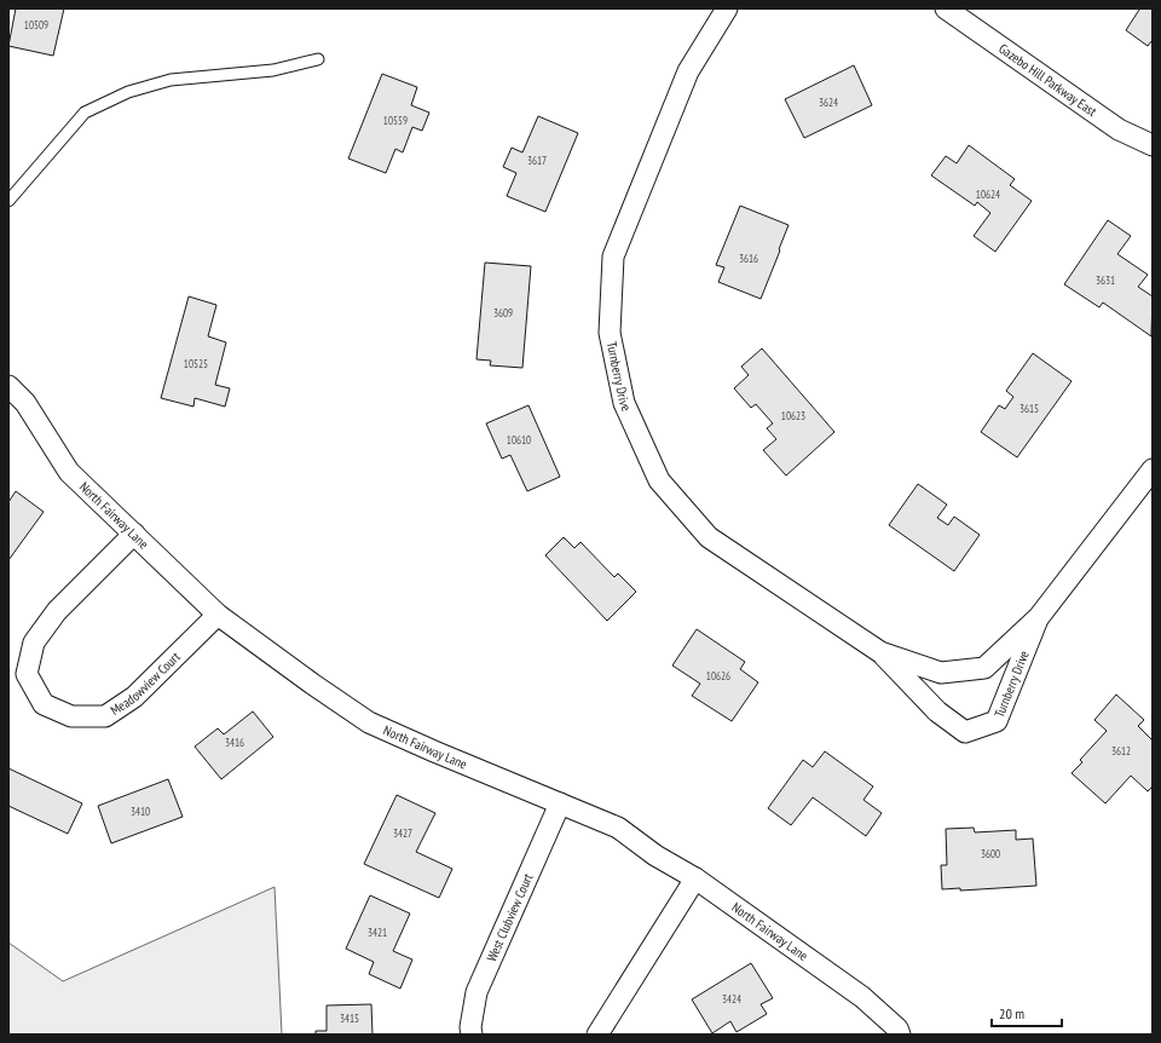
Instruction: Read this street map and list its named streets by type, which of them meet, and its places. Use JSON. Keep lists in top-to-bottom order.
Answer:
{
  "streets": {
    "street": [
      "Gazebo Hill Parkway East",
      "Turnberry Drive",
      "North Fairway Lane",
      "Meadowview Court",
      "West Clubview Court"
    ]
  },
  "crossings": [
    ["North Fairway Lane", "Meadowview Court"],
    ["North Fairway Lane", "West Clubview Court"]
  ],
  "house_numbers": [
    "10509",
    "3624",
    "10559",
    "3617",
    "10624",
    "3616",
    "3631",
    "3609",
    "10525",
    "3615",
    "10623",
    "10610",
    "10626",
    "3416",
    "3612",
    "3410",
    "3427",
    "3600",
    "3421",
    "3424",
    "3415"
  ],
  "scale_bar": "20 m"
}
